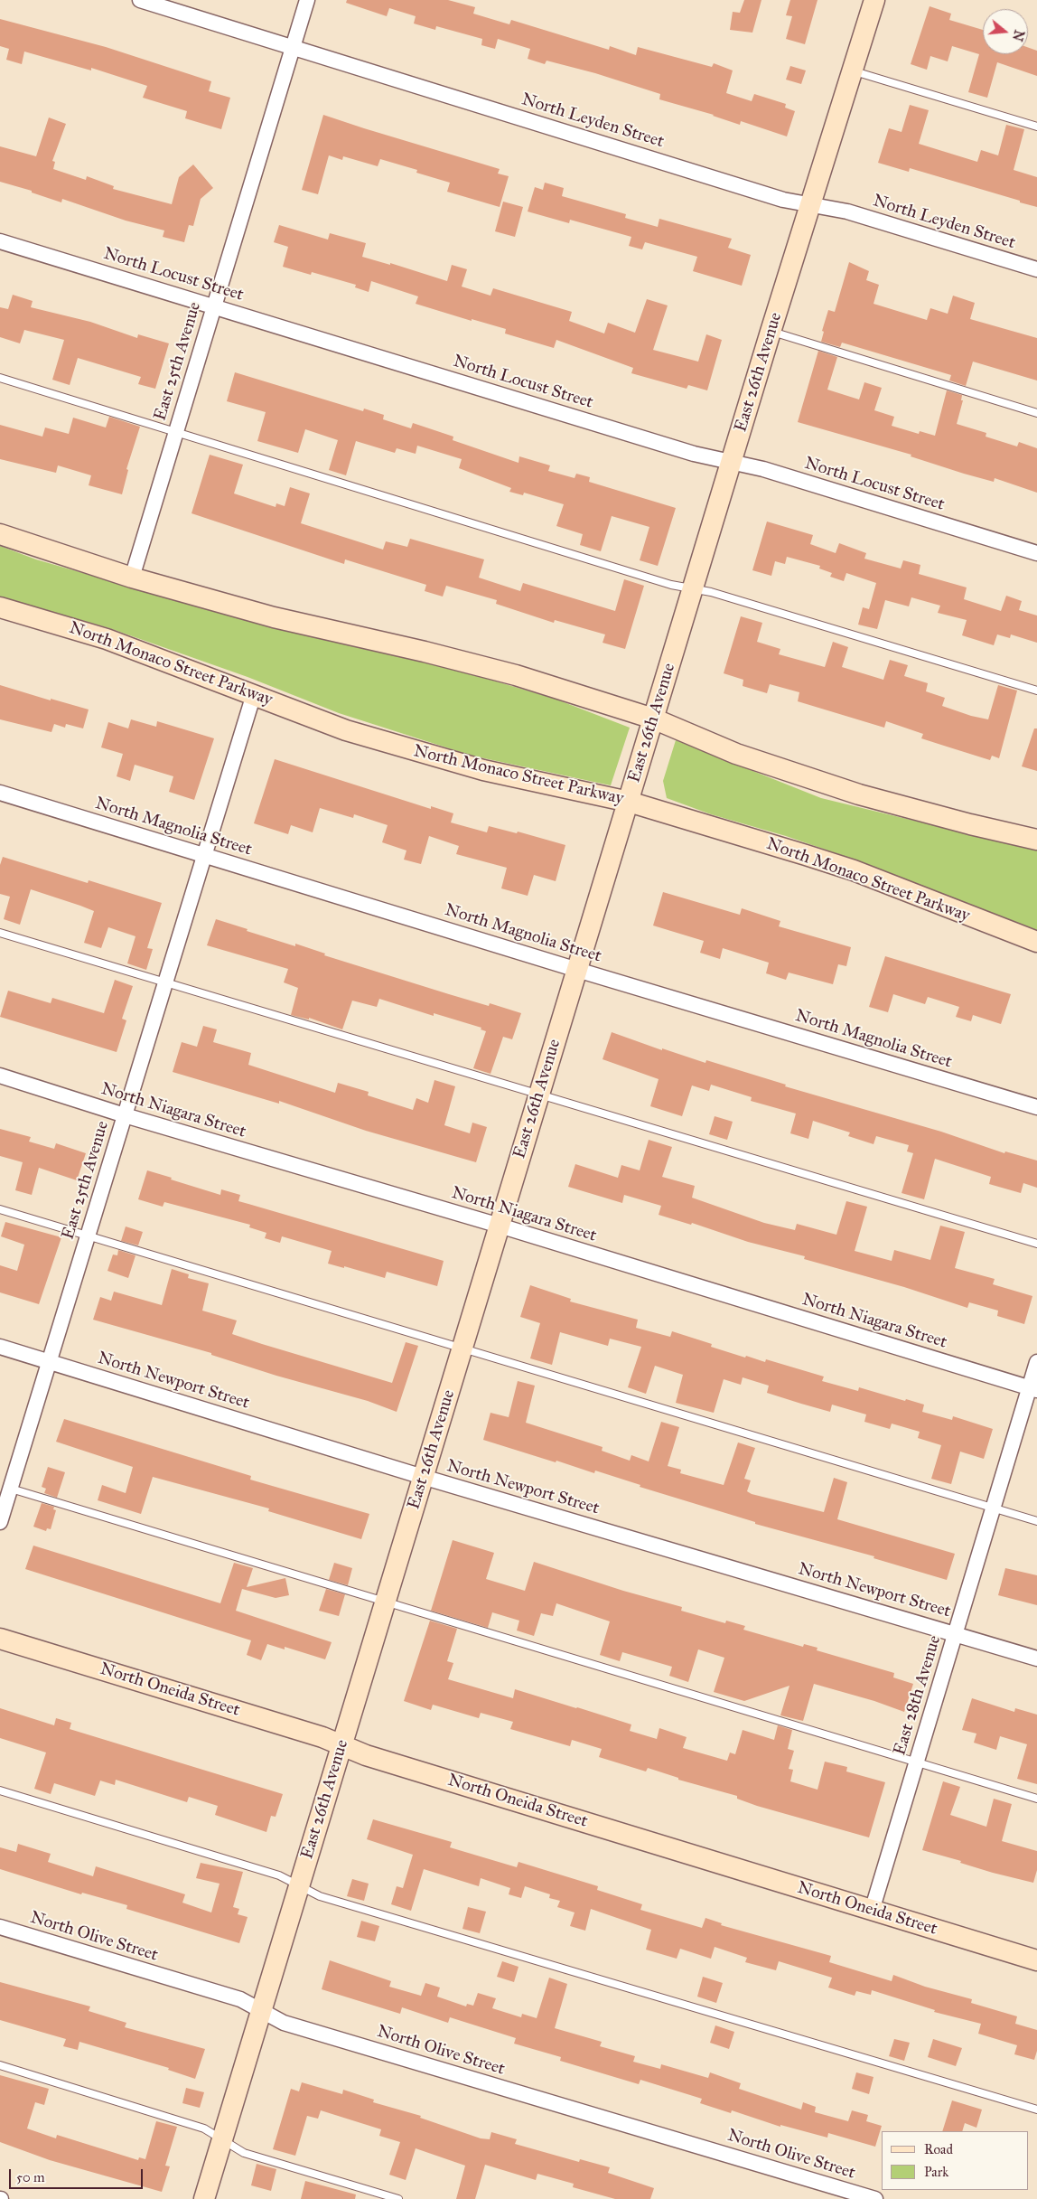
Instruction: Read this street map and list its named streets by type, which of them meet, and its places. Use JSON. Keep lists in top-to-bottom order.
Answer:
{
  "streets": {
    "street": [
      "North Leyden Street",
      "North Locust Street",
      "East 25th Avenue",
      "East 26th Avenue",
      "North Monaco Street Parkway",
      "North Magnolia Street",
      "North Niagara Street",
      "North Newport Street",
      "North Oneida Street",
      "East 28th Avenue",
      "North Olive Street"
    ]
  },
  "crossings": [
    ["North Leyden Street", "East 25th Avenue"],
    ["North Leyden Street", "East 26th Avenue"],
    ["North Locust Street", "East 25th Avenue"],
    ["North Locust Street", "East 26th Avenue"],
    ["East 25th Avenue", "North Monaco Street Parkway"],
    ["East 25th Avenue", "North Magnolia Street"],
    ["East 25th Avenue", "North Niagara Street"],
    ["East 25th Avenue", "North Newport Street"],
    ["East 26th Avenue", "North Monaco Street Parkway"],
    ["East 26th Avenue", "North Magnolia Street"],
    ["East 26th Avenue", "North Niagara Street"],
    ["East 26th Avenue", "North Newport Street"],
    ["East 26th Avenue", "North Oneida Street"],
    ["East 26th Avenue", "North Olive Street"],
    ["North Niagara Street", "East 28th Avenue"],
    ["North Newport Street", "East 28th Avenue"],
    ["North Oneida Street", "East 28th Avenue"]
  ],
  "legend": ["Road", "Park"],
  "scale_bar": "50 m",
  "north": "right"
}
